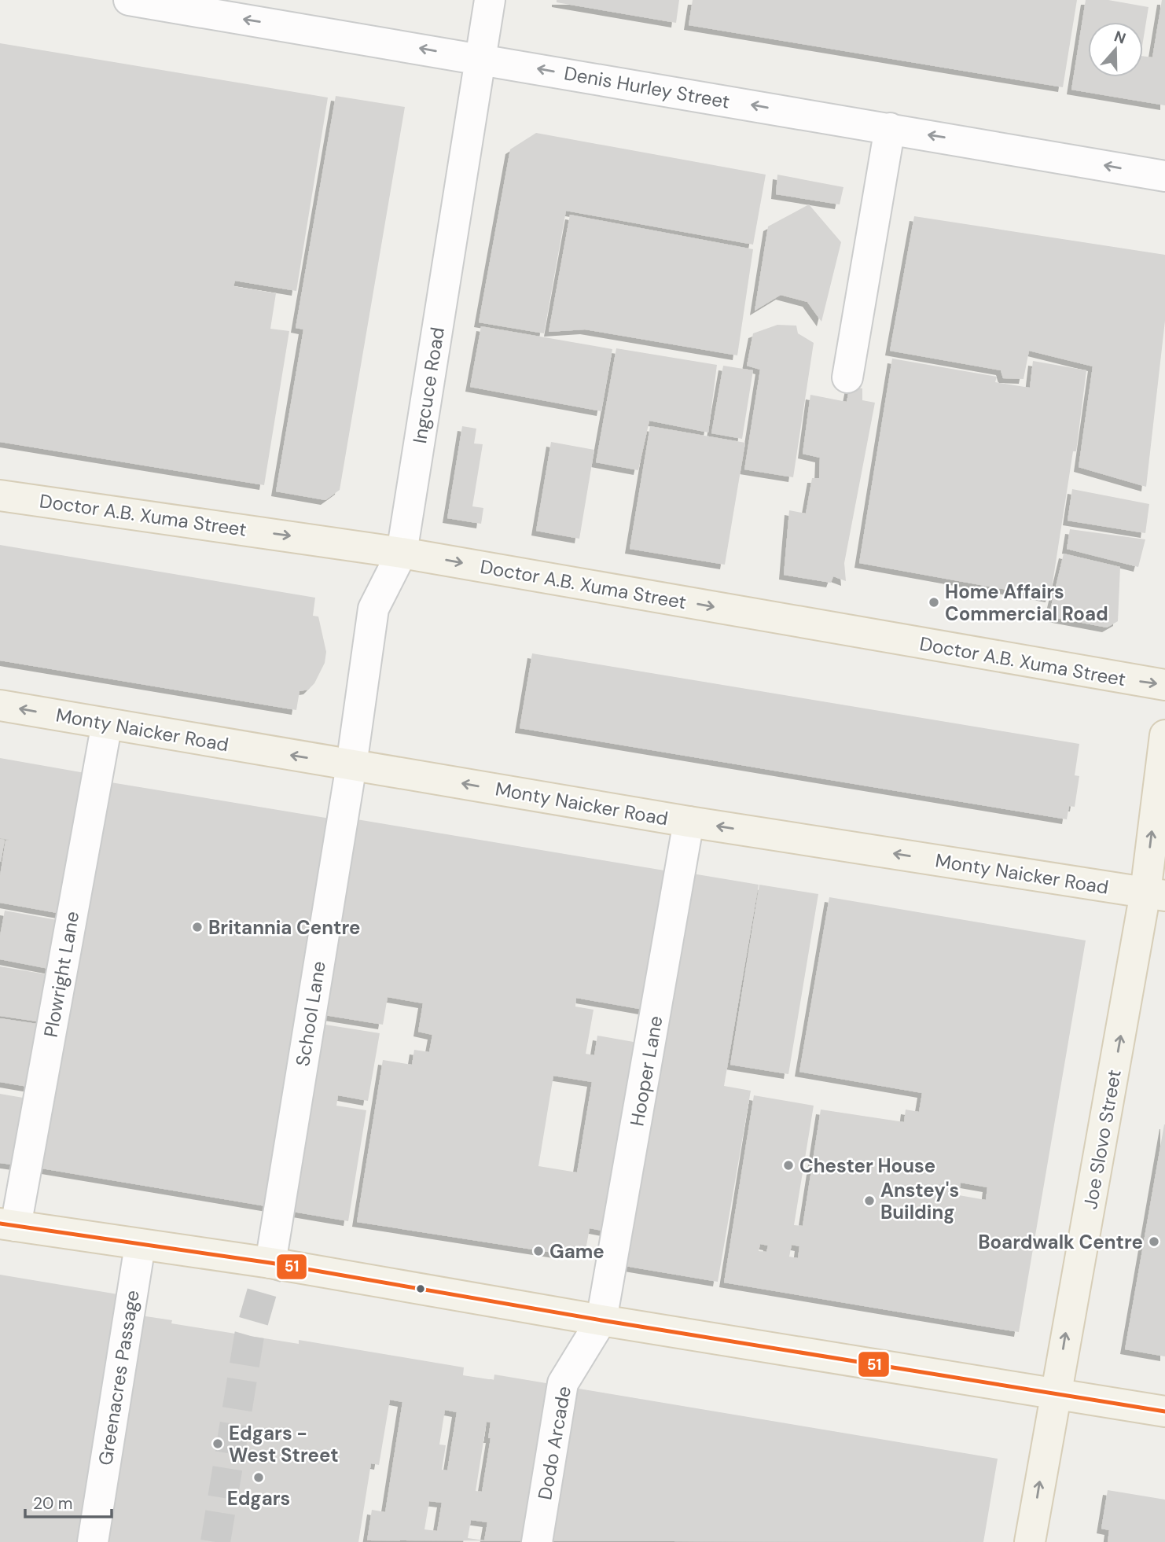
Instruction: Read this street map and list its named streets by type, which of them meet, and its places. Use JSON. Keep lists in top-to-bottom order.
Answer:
{
  "streets": {
    "main road": ["Doctor A.B. Xuma Street", "Monty Naicker Road", "Joe Slovo Street"],
    "street": [
      "Denis Hurley Street",
      "Ingcuce Road",
      "Plowright Lane",
      "School Lane",
      "Hooper Lane",
      "Greenacres Passage",
      "Dodo Arcade"
    ]
  },
  "crossings": [
    ["Denis Hurley Street", "Ingcuce Road"],
    ["Ingcuce Road", "Doctor A.B. Xuma Street"],
    ["Ingcuce Road", "Monty Naicker Road"],
    ["Ingcuce Road", "School Lane"],
    ["Monty Naicker Road", "Plowright Lane"],
    ["Monty Naicker Road", "School Lane"],
    ["Monty Naicker Road", "Hooper Lane"],
    ["Monty Naicker Road", "Joe Slovo Street"],
    ["Hooper Lane", "Dodo Arcade"]
  ],
  "one_way": [
    "Denis Hurley Street",
    "Doctor A.B. Xuma Street",
    "Monty Naicker Road",
    "Joe Slovo Street"
  ],
  "places": [
    "Home Affairs Commercial Road",
    "Britannia Centre",
    "Chester House",
    "Anstey's Building",
    "Boardwalk Centre",
    "Game",
    "Edgars - West Street",
    "Edgars"
  ],
  "lines": ["transit line 51"],
  "scale_bar": "20 m",
  "north": "top"
}
